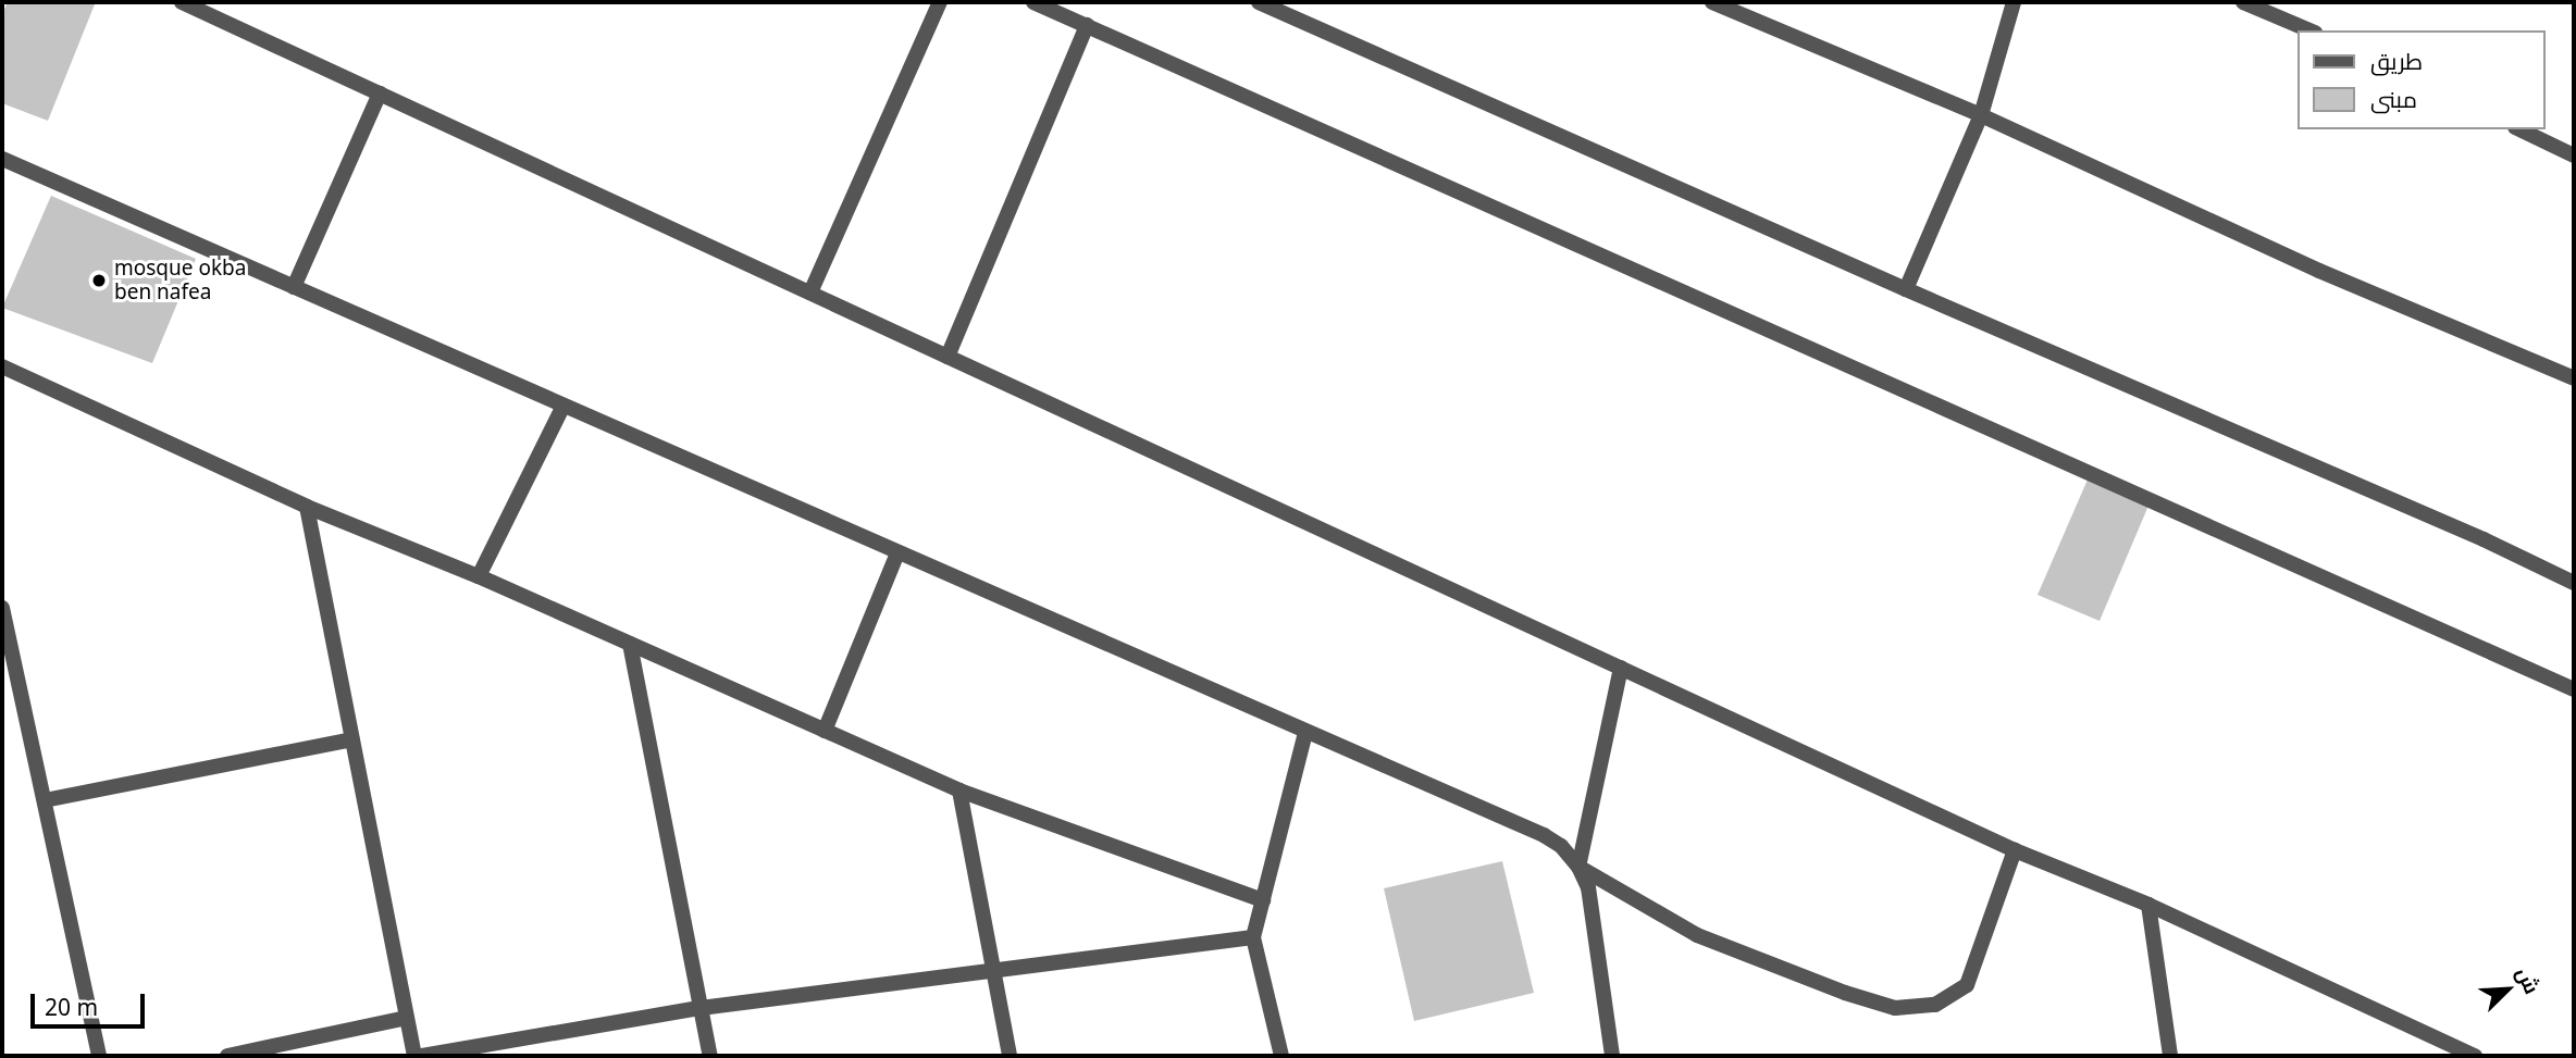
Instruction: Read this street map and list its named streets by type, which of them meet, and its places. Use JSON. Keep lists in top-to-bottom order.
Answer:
{
  "places": ["mosque okba ben nafea"],
  "legend": ["طريق", "مبنى"],
  "scale_bar": "20 m",
  "north": "top right"
}
